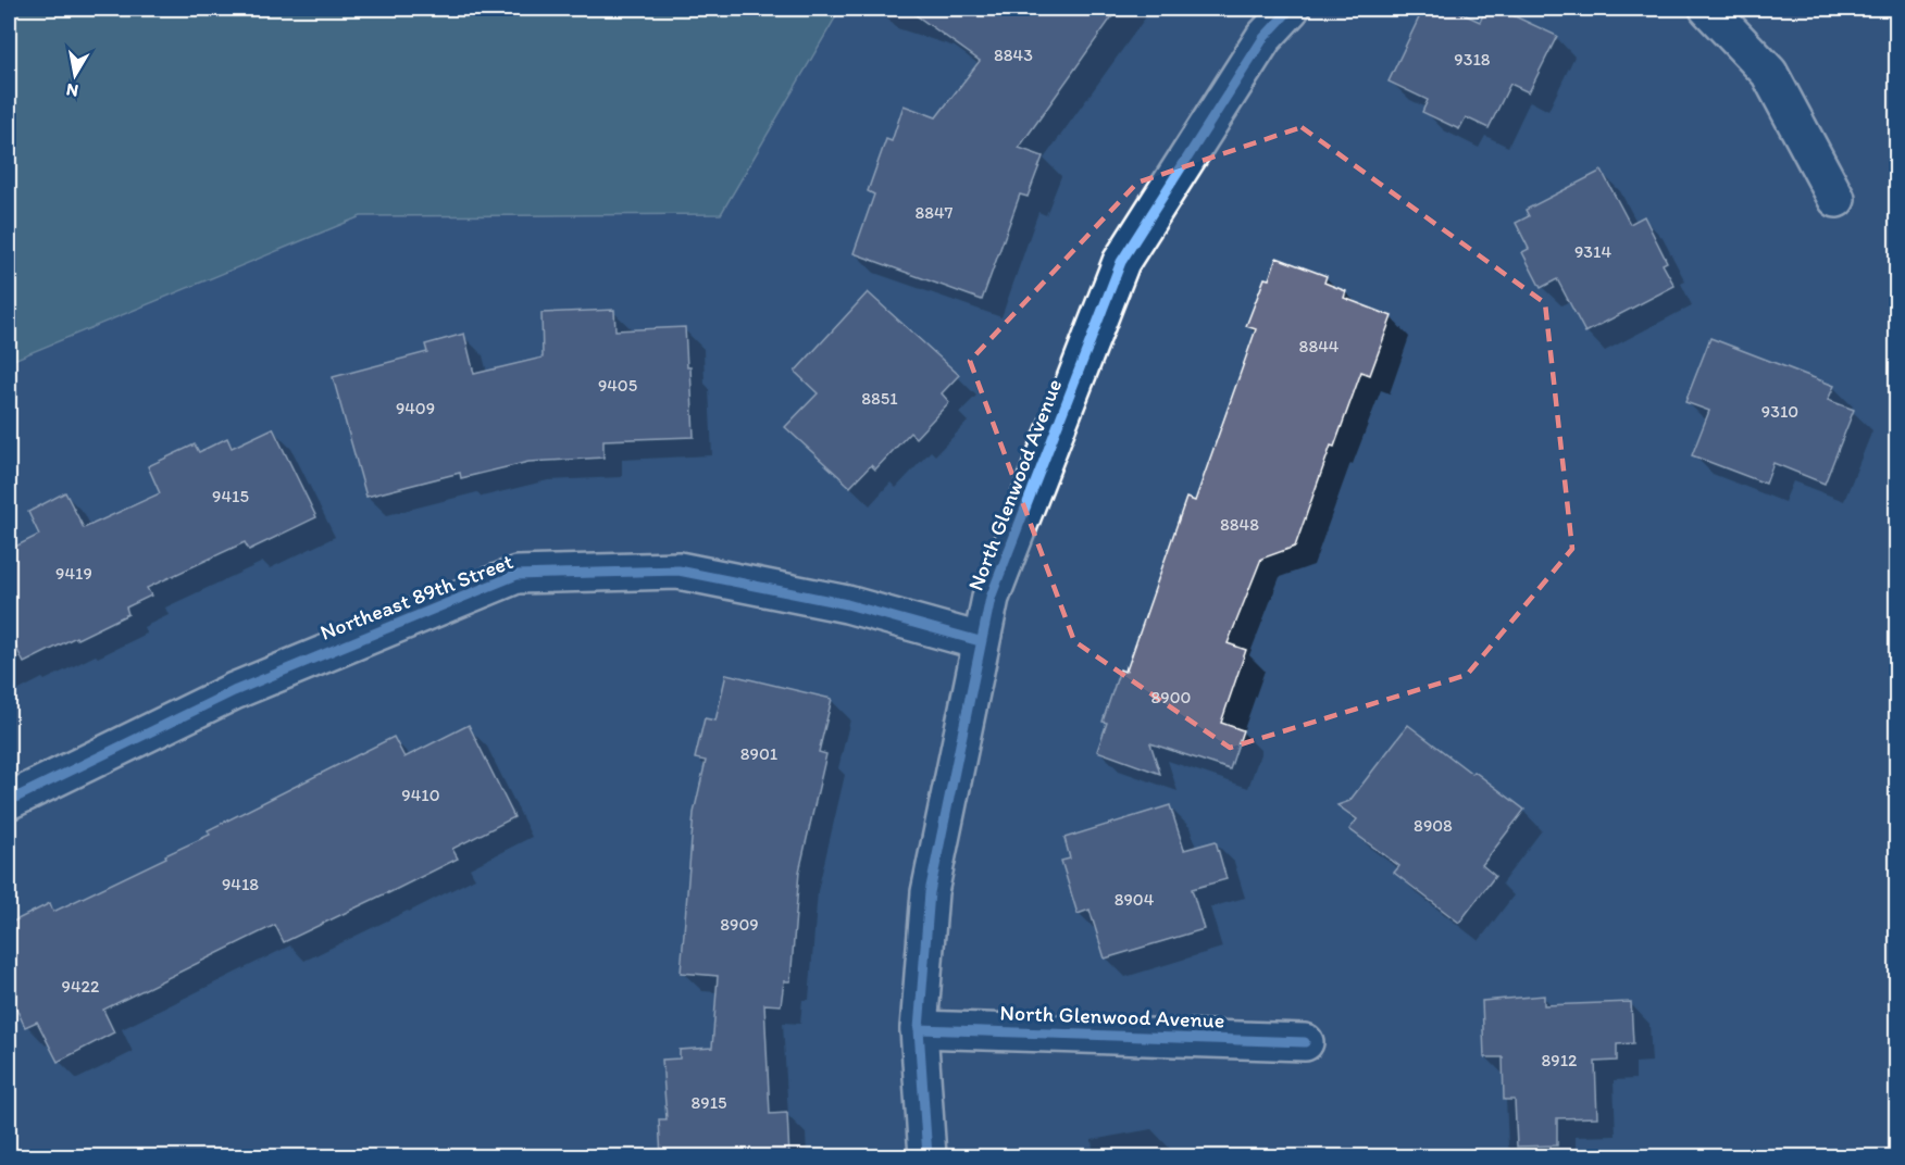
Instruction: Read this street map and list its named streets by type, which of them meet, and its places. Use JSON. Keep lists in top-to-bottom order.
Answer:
{
  "streets": {
    "street": ["North Glenwood Avenue", "Northeast 89th Street"]
  },
  "crossings": [
    ["North Glenwood Avenue", "Northeast 89th Street"]
  ],
  "house_numbers": [
    "8843",
    "9318",
    "8847",
    "9314",
    "8844",
    "9405",
    "8851",
    "9409",
    "9310",
    "9415",
    "8848",
    "9419",
    "8900",
    "8901",
    "9410",
    "8908",
    "9418",
    "8904",
    "8909",
    "9422",
    "8912",
    "8915"
  ],
  "north": "bottom"
}
